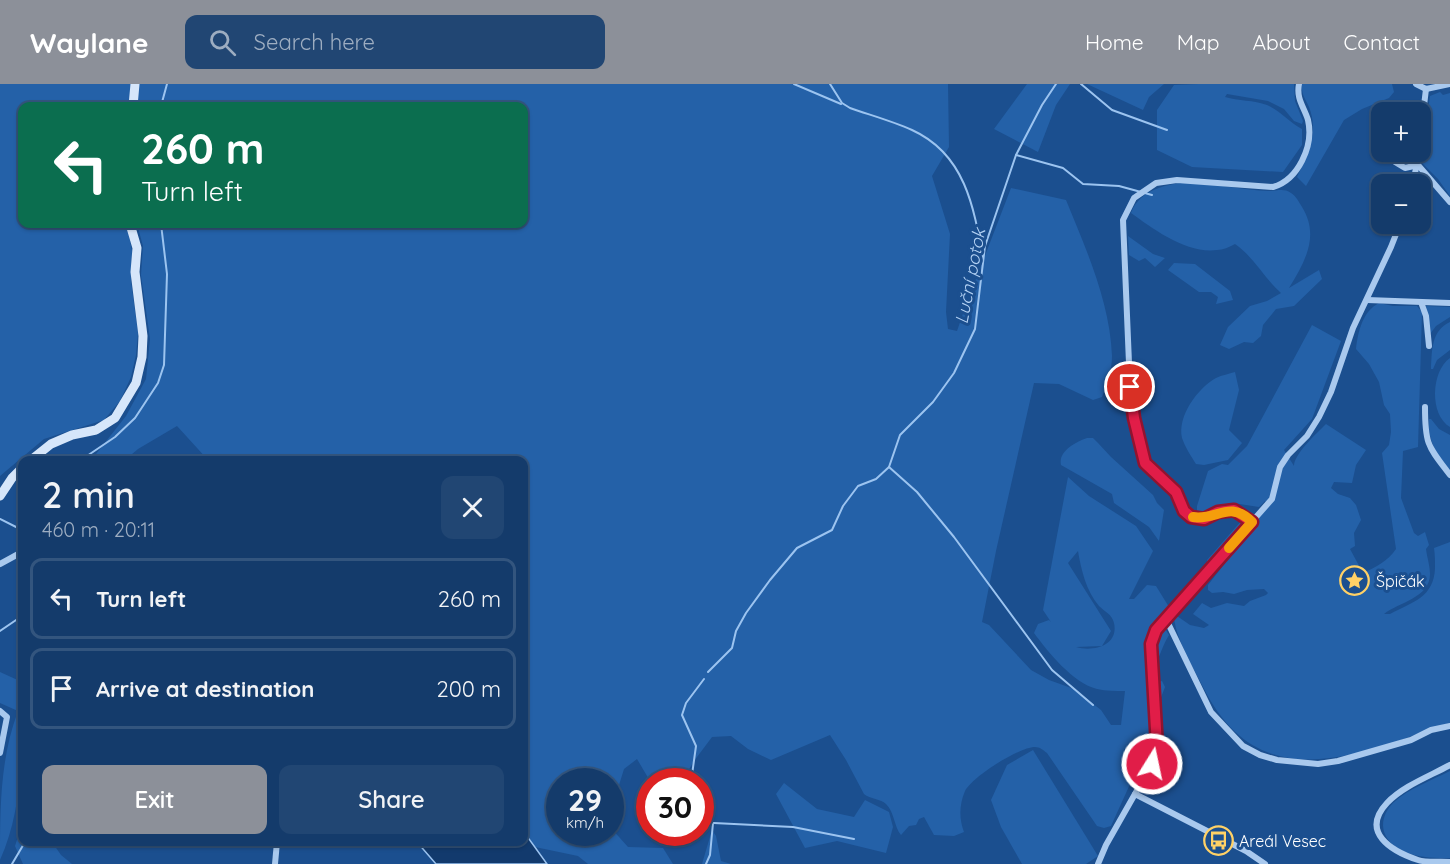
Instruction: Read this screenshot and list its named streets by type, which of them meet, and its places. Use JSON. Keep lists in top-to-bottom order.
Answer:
{
  "water": ["Luční potok"],
  "places": {
    "place": ["Špičák"],
    "bus stop": ["Areál Vesec"]
  },
  "page": {
    "header": "Waylane",
    "search": "Search here",
    "nav": [
      "Home",
      "Map",
      "About",
      "Contact"
    ],
    "map_buttons": ["+", "−"],
    "turn": ["260 m", "Turn left"],
    "heading": ["2 min", "460 m · 20:11"],
    "list": [
      {
        "name": "Turn left",
        "value": "260 m"
      },
      {
        "name": "Arrive at destination",
        "value": "200 m"
      }
    ],
    "buttons": ["Exit", "Share"],
    "speed": "29 km/h",
    "limit": "30"
  }
}
